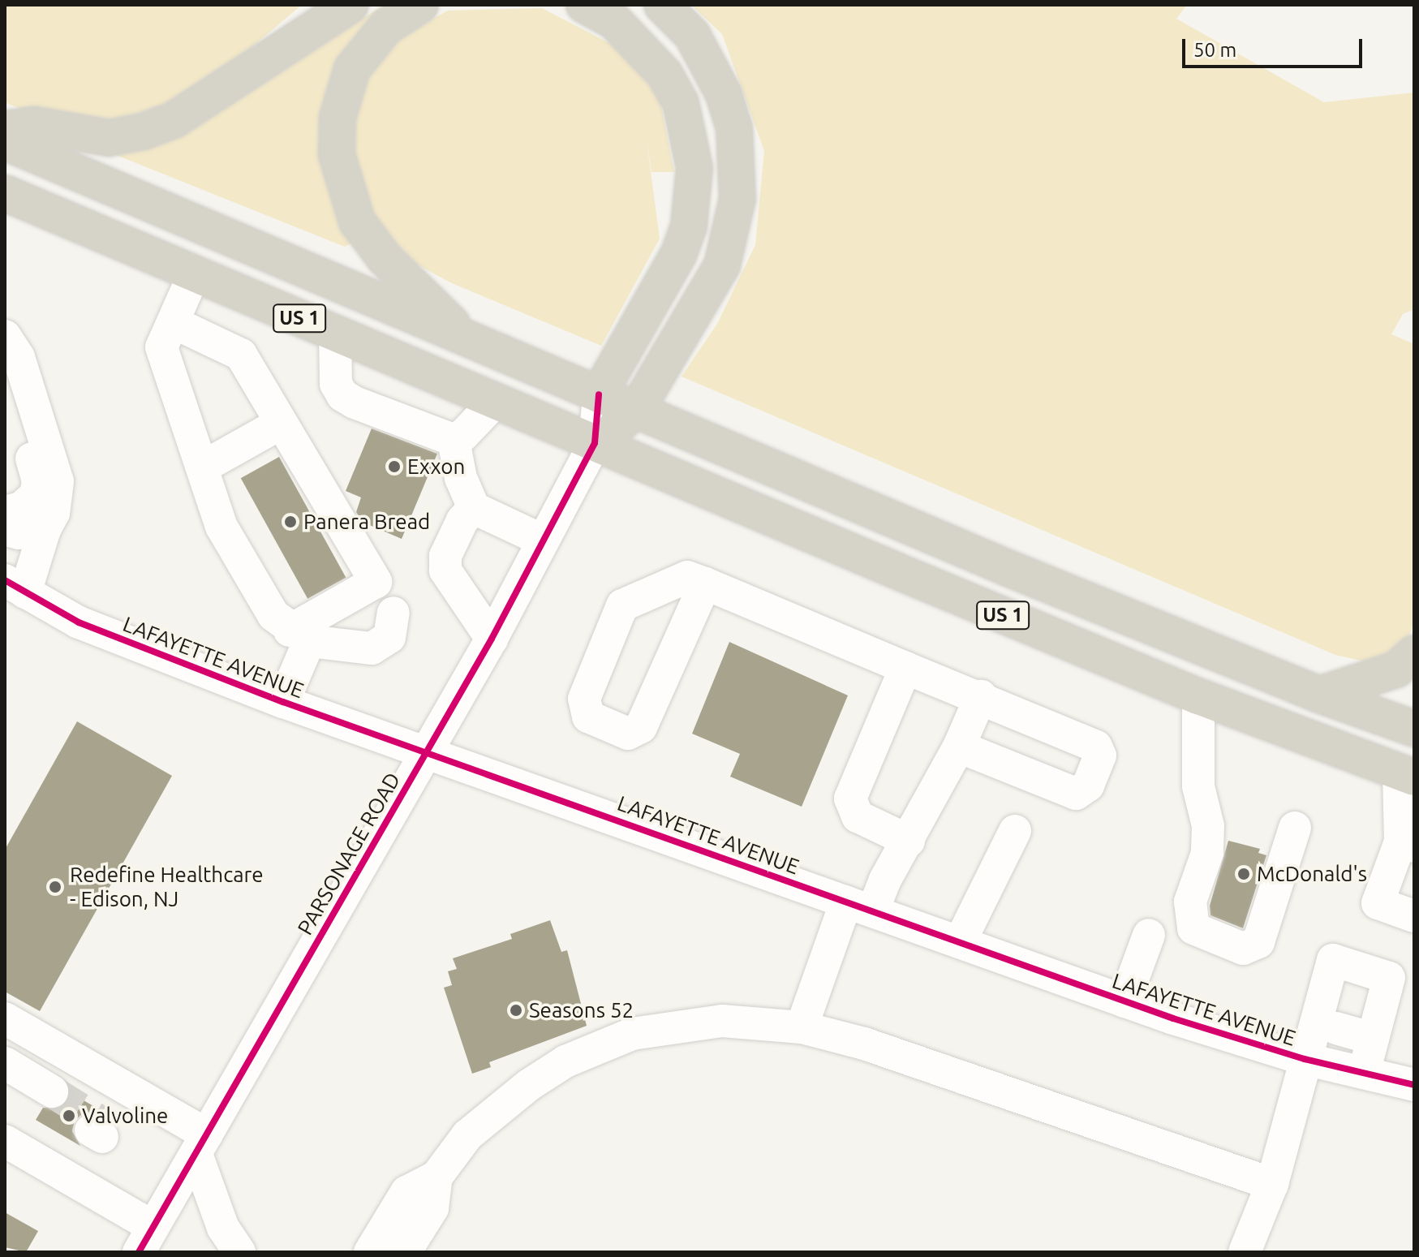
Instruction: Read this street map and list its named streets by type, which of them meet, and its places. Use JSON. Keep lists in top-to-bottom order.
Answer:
{
  "streets": {
    "highway": ["US 1"],
    "street": ["LAFAYETTE AVENUE", "PARSONAGE ROAD"]
  },
  "crossings": [
    ["US 1", "PARSONAGE ROAD"],
    ["LAFAYETTE AVENUE", "PARSONAGE ROAD"]
  ],
  "places": [
    "Exxon",
    "Panera Bread",
    "McDonald's",
    "Redefine Healthcare - Edison, NJ",
    "Seasons 52",
    "Valvoline"
  ],
  "scale_bar": "50 m"
}
